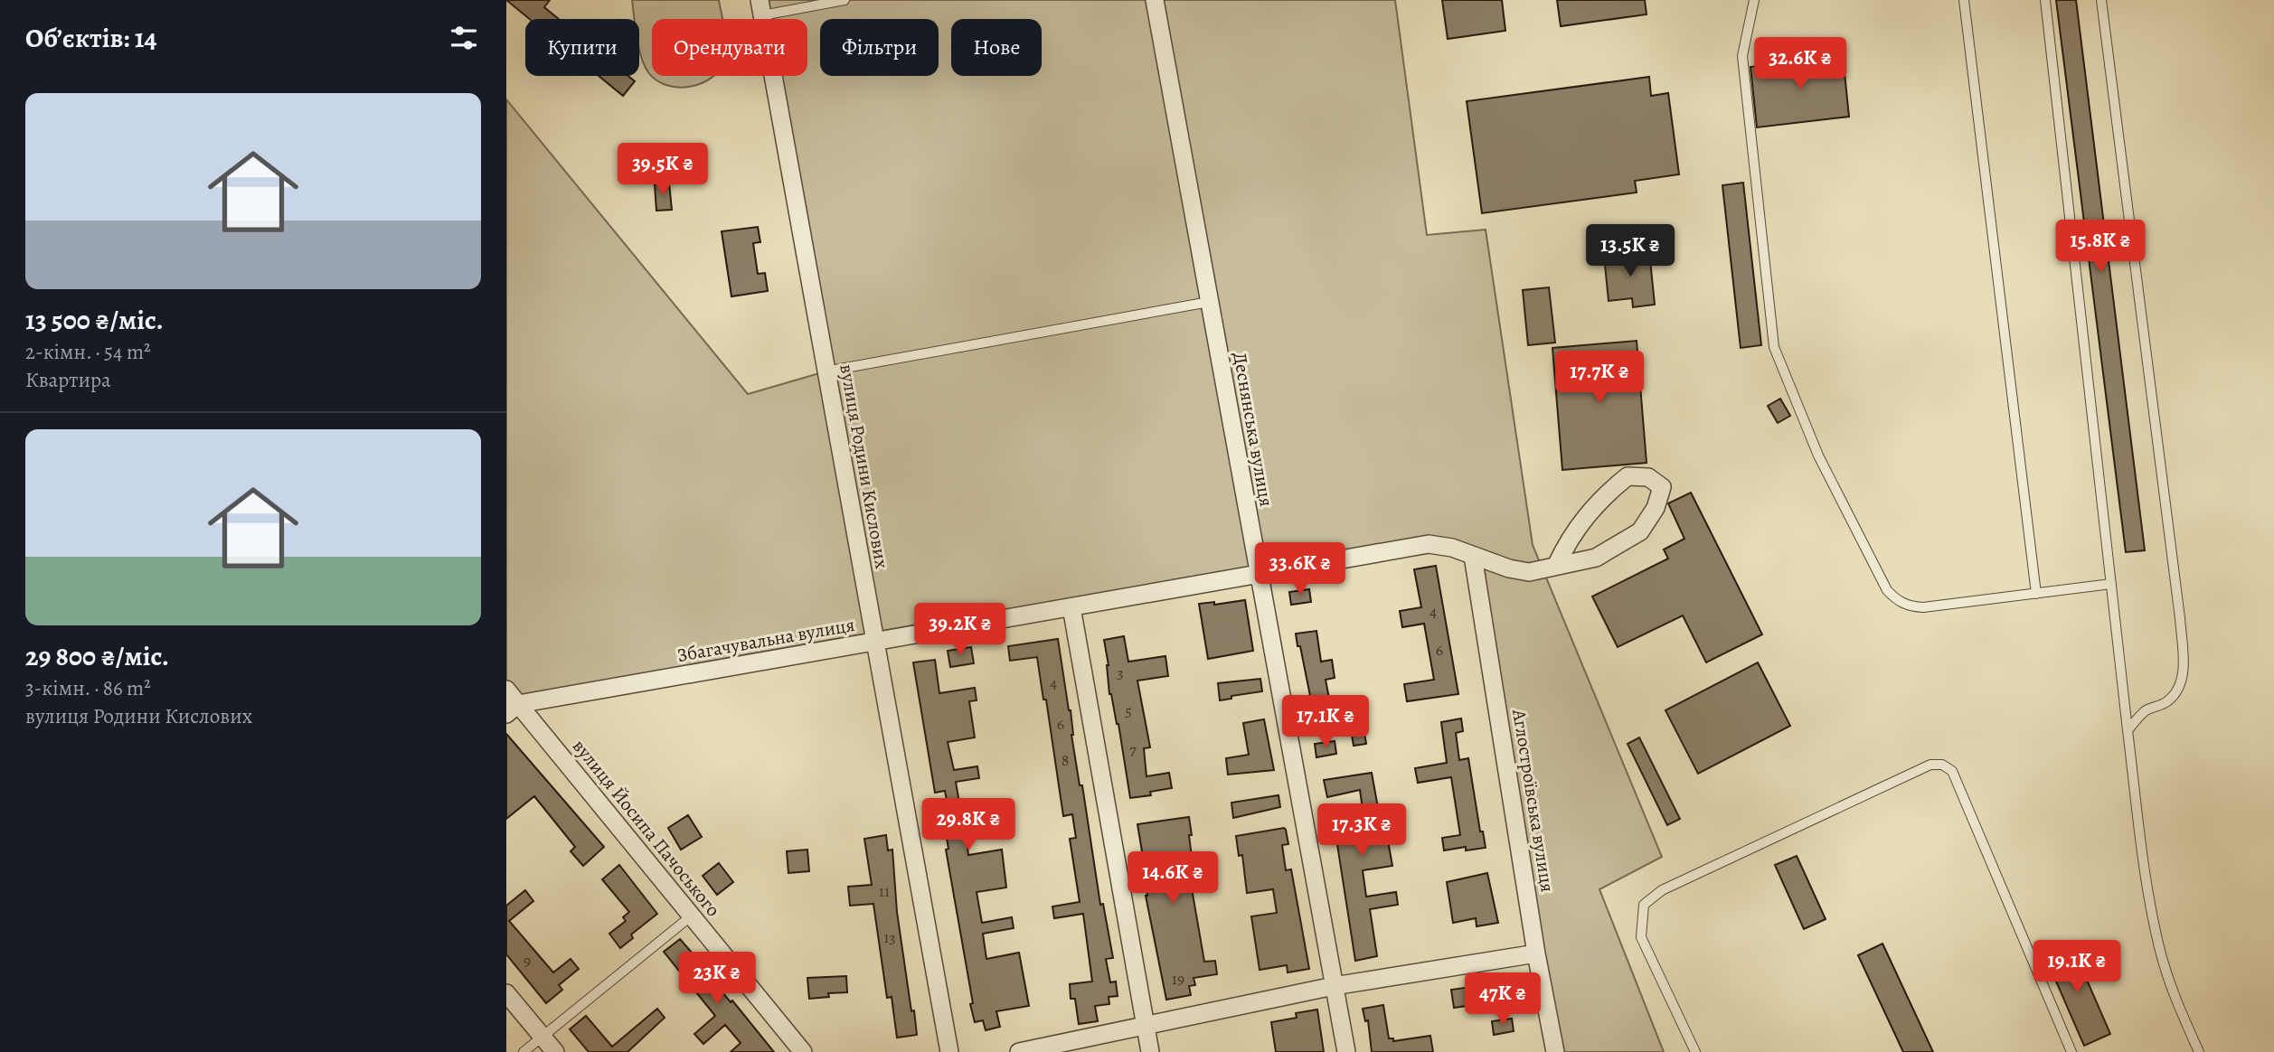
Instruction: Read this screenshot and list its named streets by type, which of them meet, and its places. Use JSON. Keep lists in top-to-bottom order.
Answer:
{
  "streets": {
    "street": [
      "Деснянська вулиця",
      "вулиця Родини Кислових",
      "Збагачувальна вулиця",
      "Аглостроївська вулиця",
      "вулиця Йосипа Пачоського"
    ]
  },
  "crossings": [
    ["Деснянська вулиця", "Збагачувальна вулиця"],
    ["вулиця Родини Кислових", "Збагачувальна вулиця"],
    ["Збагачувальна вулиця", "Аглостроївська вулиця"],
    ["Збагачувальна вулиця", "вулиця Йосипа Пачоського"]
  ],
  "house_numbers": [
    "4",
    "6",
    "3",
    "4",
    "5",
    "6",
    "7",
    "8",
    "11",
    "13",
    "9",
    "19"
  ],
  "page": {
    "heading": "Об’єктів: 14",
    "chip": [
      "Купити",
      "Орендувати",
      "Фільтри",
      "Нове"
    ],
    "price": [
      "32.6K ₴",
      "39.5K ₴",
      "15.8K ₴",
      "13.5K ₴",
      "17.7K ₴",
      "33.6K ₴",
      "39.2K ₴",
      "17.1K ₴",
      "29.8K ₴",
      "17.3K ₴",
      "14.6K ₴",
      "19.1K ₴",
      "23K ₴",
      "47K ₴"
    ],
    "list": [
      {
        "name": "13 500 ₴/міс.",
        "note": "2-кімн. · 54 m² · Квартира"
      },
      {
        "name": "29 800 ₴/міс.",
        "note": "3-кімн. · 86 m² · вулиця Родини Кислових"
      }
    ]
  }
}
